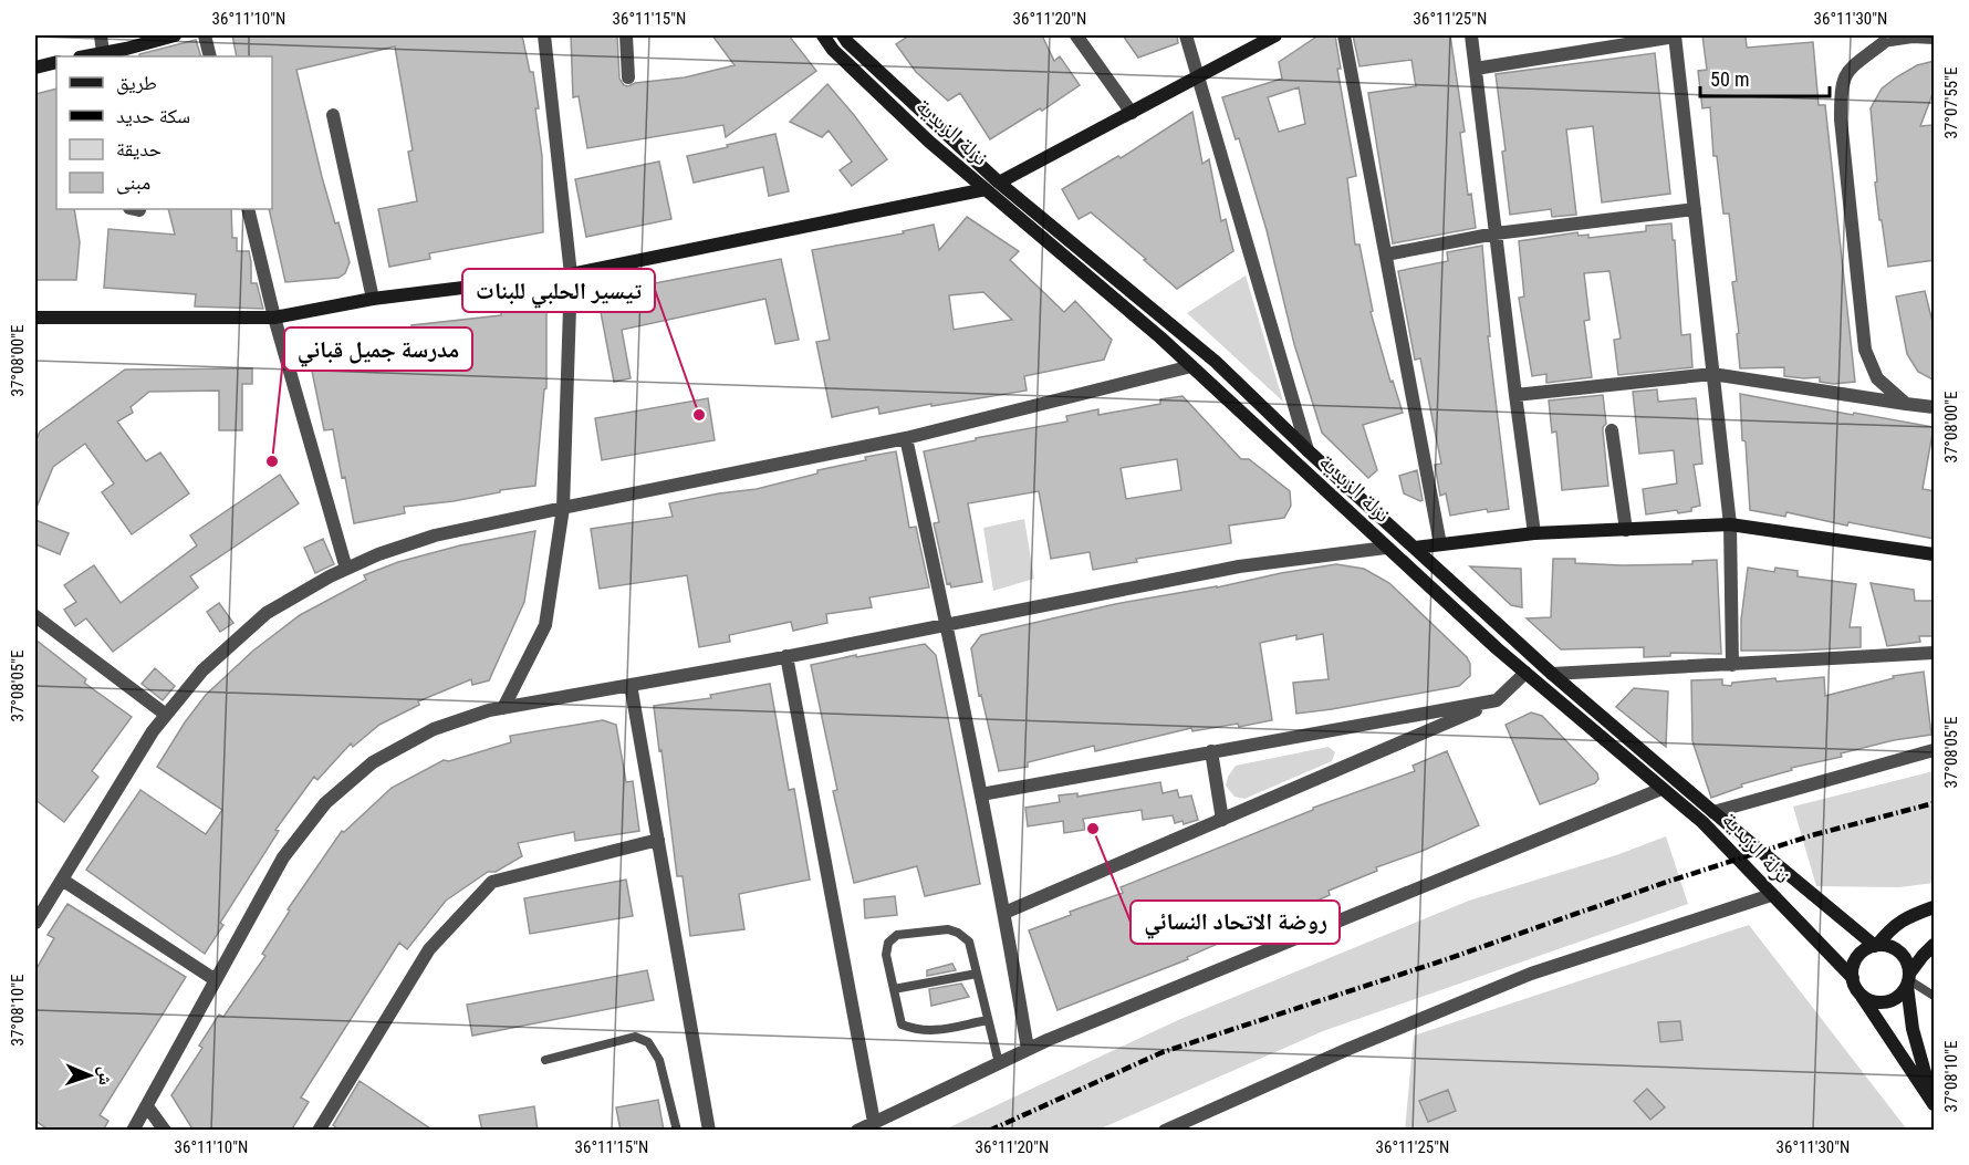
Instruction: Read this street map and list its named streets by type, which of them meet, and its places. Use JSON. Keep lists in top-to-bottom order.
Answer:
{
  "streets": {
    "main road": ["نزلة الزبدية"]
  },
  "places": ["تيسير الحلبي للبنات", "مدرسة جميل قباني", "روضة الاتحاد النسائي"],
  "legend": [
    "طريق",
    "سكة حديد",
    "حديقة",
    "مبنى"
  ],
  "scale_bar": "50 m",
  "north": "right",
  "coordinates": [
    "36°11'10\"N",
    "36°11'15\"N",
    "36°11'20\"N",
    "36°11'25\"N",
    "36°11'30\"N",
    "37°07'55\"E",
    "37°08'00\"E",
    "37°08'05\"E",
    "37°08'10\"E"
  ]
}
